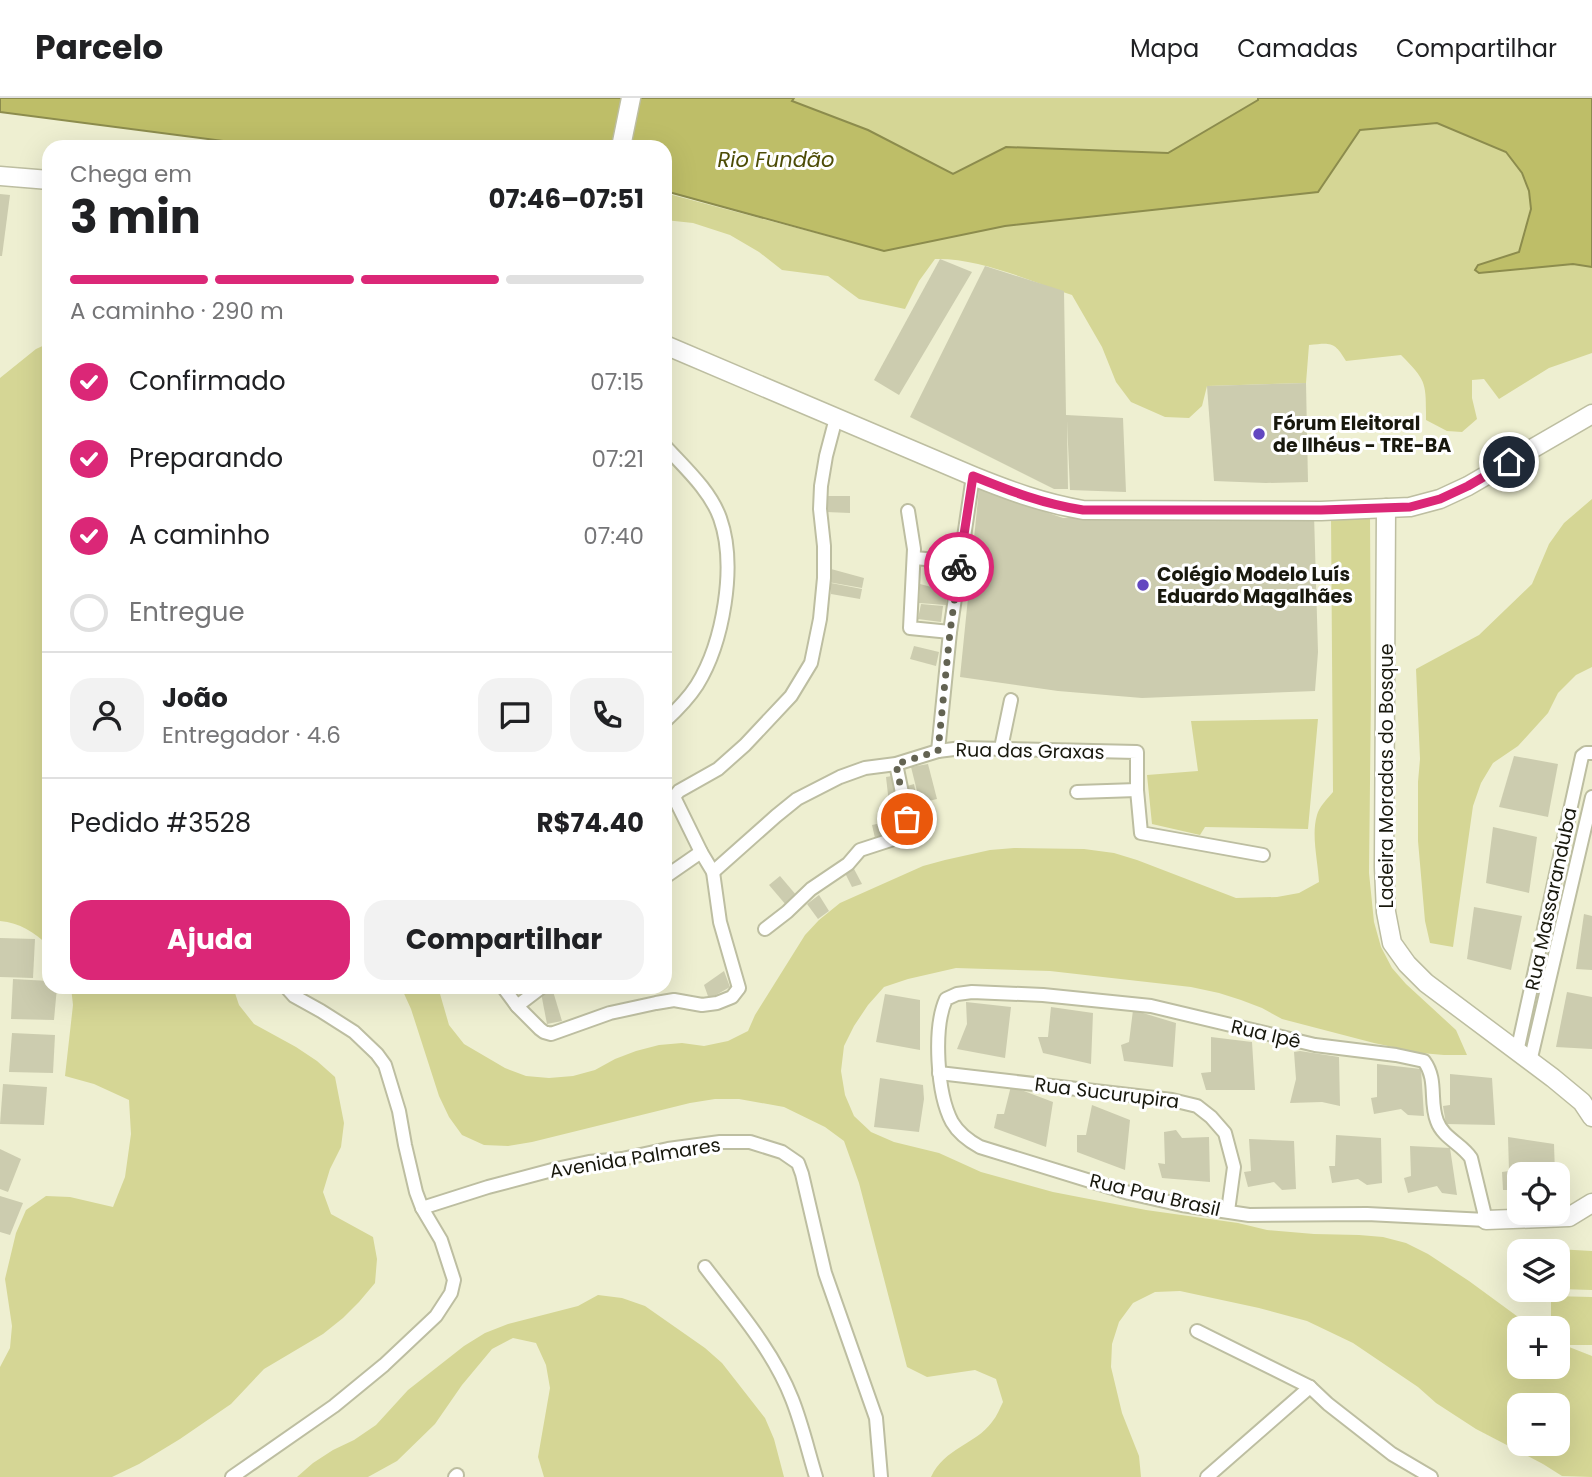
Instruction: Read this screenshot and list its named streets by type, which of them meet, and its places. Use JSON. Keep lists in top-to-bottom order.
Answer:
{
  "streets": {
    "main road": ["Ladeira Moradas do Bosque"],
    "street": [
      "Rua das Graxas",
      "Rua Massaranduba",
      "Rua Ipê",
      "Rua Sucurupira",
      "Avenida Palmares",
      "Rua Pau Brasil"
    ]
  },
  "crossings": [
    ["Ladeira Moradas do Bosque", "Rua Massaranduba"],
    ["Rua Ipê", "Rua Pau Brasil"],
    ["Rua Sucurupira", "Rua Pau Brasil"]
  ],
  "water": ["Rio Fundão"],
  "places": ["Fórum Eleitoral de Ilhéus - TRE-BA", "Colégio Modelo Luís Eduardo Magalhães"],
  "page": {
    "header": "Parcelo",
    "nav": ["Mapa", "Camadas", "Compartilhar"],
    "heading": ["3 min", "Chega em", "07:46–07:51"],
    "panel": [
      "João",
      "Entregador · 4.6",
      "Pedido #3528",
      "R$74.40"
    ],
    "bar": "A caminho · 290 m",
    "list": [
      ["Confirmado", "07:15"],
      ["Preparando", "07:21"],
      ["A caminho", "07:40"],
      "Entregue"
    ],
    "buttons": ["Ajuda", "Compartilhar"],
    "map_buttons": ["+", "−"]
  }
}
